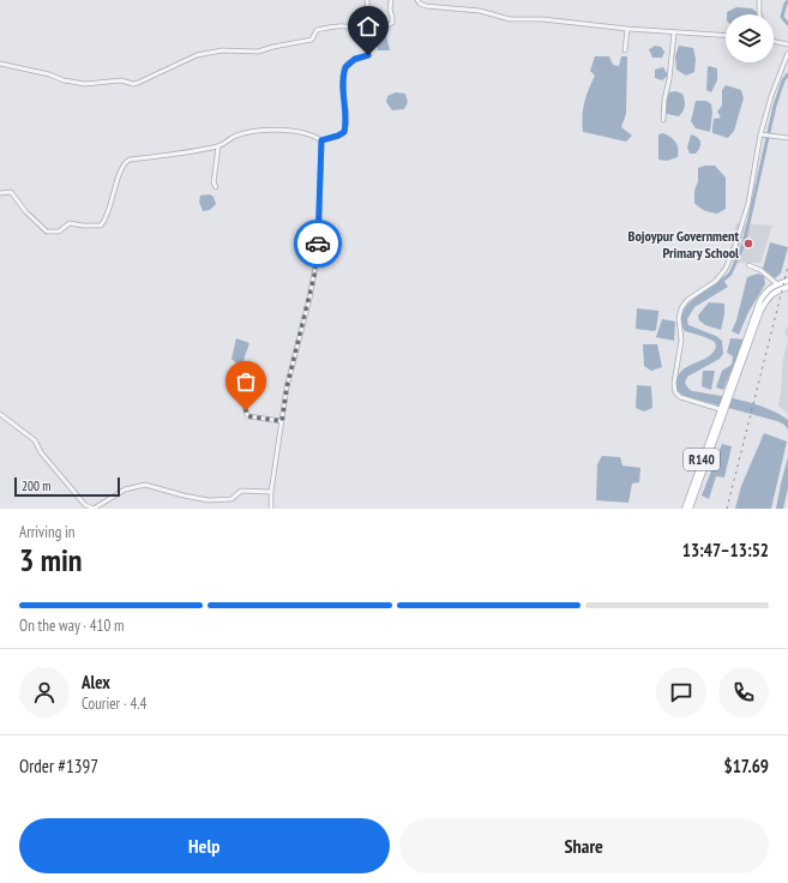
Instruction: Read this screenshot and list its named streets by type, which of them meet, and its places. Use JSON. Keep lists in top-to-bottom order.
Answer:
{
  "streets": {
    "main road": ["R140"]
  },
  "places": ["Bojoypur Government Primary School"],
  "scale_bar": "200 m",
  "page": {
    "scale": "200 m",
    "heading": ["3 min", "Arriving in", "13:47–13:52"],
    "panel": [
      "Alex",
      "Courier · 4.4",
      "Order #1397",
      "$17.69"
    ],
    "bar": "On the way · 410 m",
    "buttons": ["Help", "Share"]
  }
}
